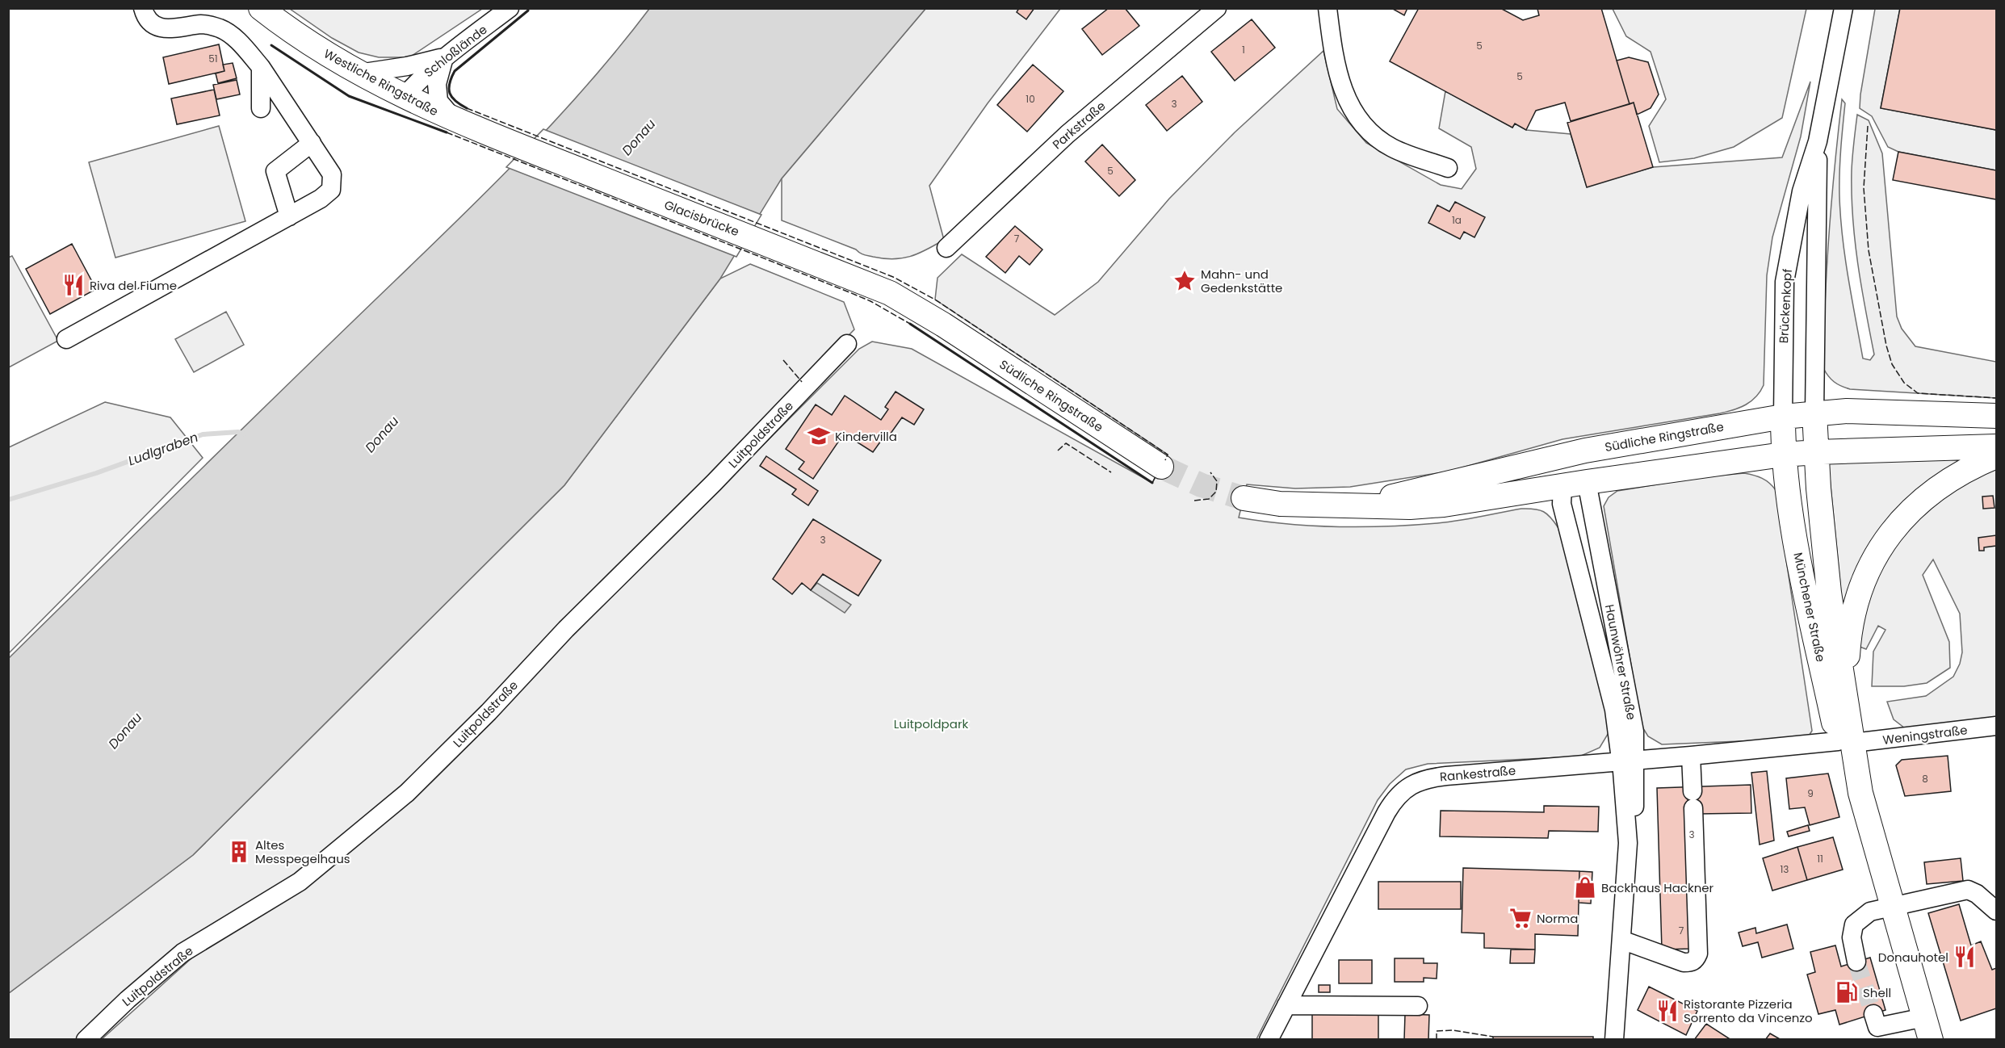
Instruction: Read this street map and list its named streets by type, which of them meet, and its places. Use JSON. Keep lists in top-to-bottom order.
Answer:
{
  "streets": {
    "main road": [
      "Westliche Ringstraße",
      "Glacisbrücke",
      "Südliche Ringstraße",
      "Münchener Straße"
    ],
    "street": [
      "Schloßlände",
      "Parkstraße",
      "Brückenkopf",
      "Luitpoldstraße",
      "Haunwöhrer Straße",
      "Weningstraße",
      "Rankestraße"
    ]
  },
  "crossings": [
    ["Schloßlände", "Westliche Ringstraße"],
    ["Westliche Ringstraße", "Glacisbrücke"],
    ["Glacisbrücke", "Südliche Ringstraße"],
    ["Brückenkopf", "Südliche Ringstraße"],
    ["Brückenkopf", "Münchener Straße"],
    ["Südliche Ringstraße", "Münchener Straße"],
    ["Südliche Ringstraße", "Haunwöhrer Straße"],
    ["Münchener Straße", "Weningstraße"],
    ["Münchener Straße", "Rankestraße"],
    ["Haunwöhrer Straße", "Rankestraße"],
    ["Weningstraße", "Rankestraße"]
  ],
  "water": ["Donau", "Ludlgraben"],
  "parks": ["Luitpoldpark"],
  "places": {
    "place": ["Mahn- und Gedenkstätte"],
    "restaurant": ["Riva del Fiume", "Donauhotel", "Ristorante Pizzeria Sorrento da Vincenzo"],
    "school or university": ["Kindervilla"],
    "building": ["Altes Messpegelhaus"],
    "shop": ["Backhaus Hackner"],
    "supermarket": ["Norma"],
    "fuel station": ["Shell"]
  },
  "house_numbers": [
    "5",
    "1",
    "51",
    "5",
    "10",
    "3",
    "5",
    "1a",
    "7",
    "3",
    "8",
    "9",
    "3",
    "11",
    "13",
    "7"
  ]
}
